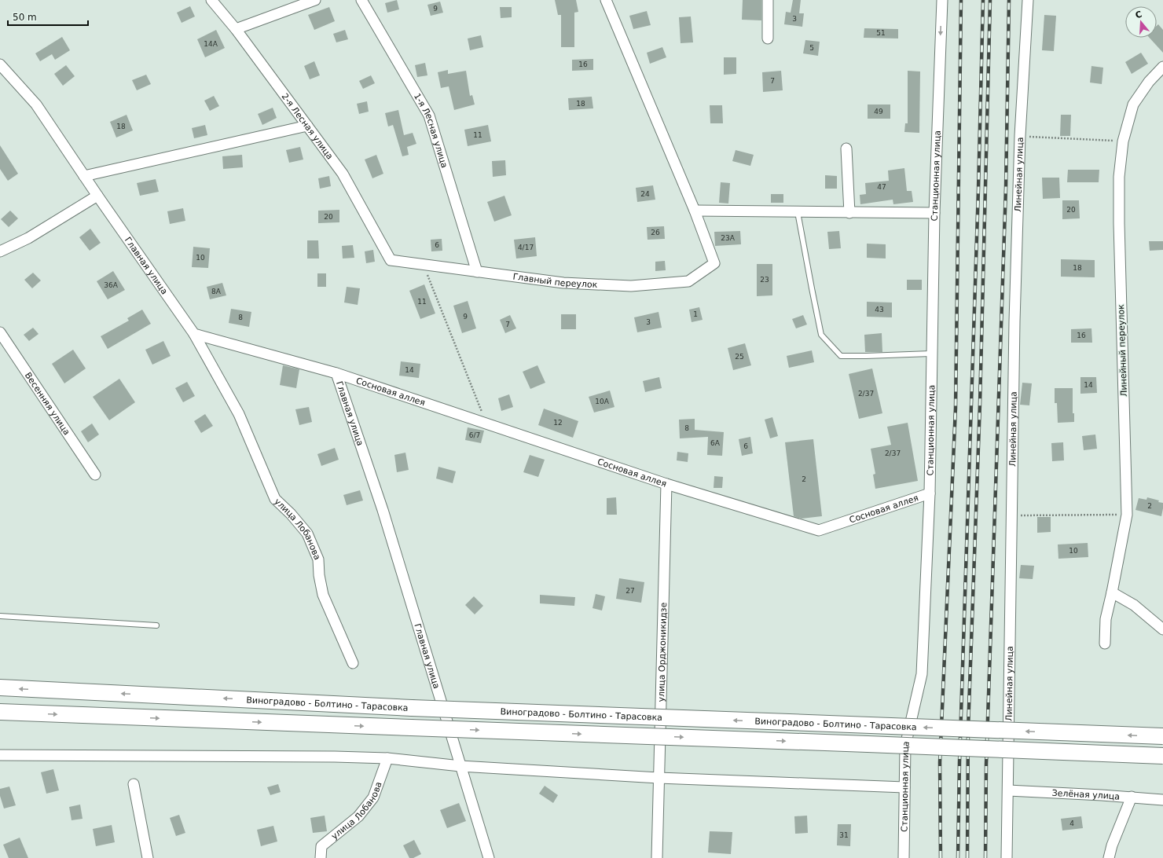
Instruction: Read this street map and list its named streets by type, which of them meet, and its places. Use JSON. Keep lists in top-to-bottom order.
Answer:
{
  "streets": {
    "main road": ["Виноградово - Болтино - Тарасовка"],
    "street": [
      "2-я Лесная улица",
      "1-я Лесная улица",
      "Линейная улица",
      "Станционная улица",
      "Главная улица",
      "Главный переулок",
      "Линейный переулок",
      "Сосновая аллея",
      "Весенняя улица",
      "улица Лобанова",
      "улица Орджоникидзе",
      "Зелёная улица"
    ]
  },
  "crossings": [
    ["2-я Лесная улица", "Главный переулок"],
    ["1-я Лесная улица", "Главный переулок"],
    ["Линейная улица", "Зелёная улица"],
    ["Станционная улица", "Сосновая аллея"],
    ["Главная улица", "Сосновая аллея"],
    ["Главная улица", "улица Лобанова"],
    ["Сосновая аллея", "улица Орджоникидзе"]
  ],
  "house_numbers": [
    "9",
    "3",
    "51",
    "14А",
    "5",
    "16",
    "7",
    "18",
    "49",
    "18",
    "11",
    "47",
    "24",
    "20",
    "20",
    "26",
    "23А",
    "6",
    "4/17",
    "10",
    "18",
    "23",
    "36А",
    "8А",
    "11",
    "43",
    "1",
    "9",
    "8",
    "3",
    "7",
    "16",
    "25",
    "14",
    "14",
    "2/37",
    "10А",
    "12",
    "8",
    "6/7",
    "6А",
    "6",
    "2/37",
    "2",
    "2",
    "10",
    "27",
    "4",
    "31"
  ],
  "scale_bar": "50 m",
  "north": "top"
}
